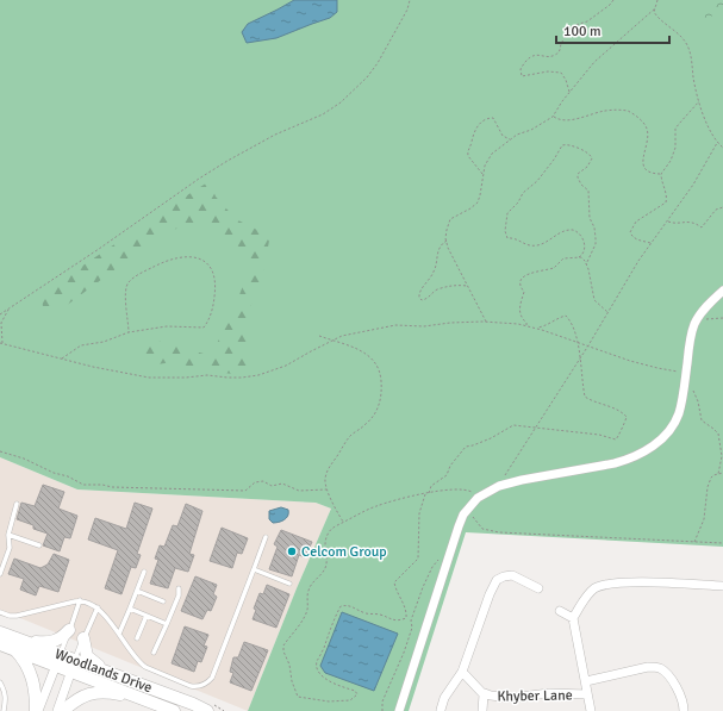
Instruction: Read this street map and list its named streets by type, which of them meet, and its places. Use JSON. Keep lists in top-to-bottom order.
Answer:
{
  "streets": {
    "main road": ["Woodlands Drive"],
    "street": ["Khyber Lane"]
  },
  "places": ["Celcom Group"],
  "scale_bar": "100 m"
}
